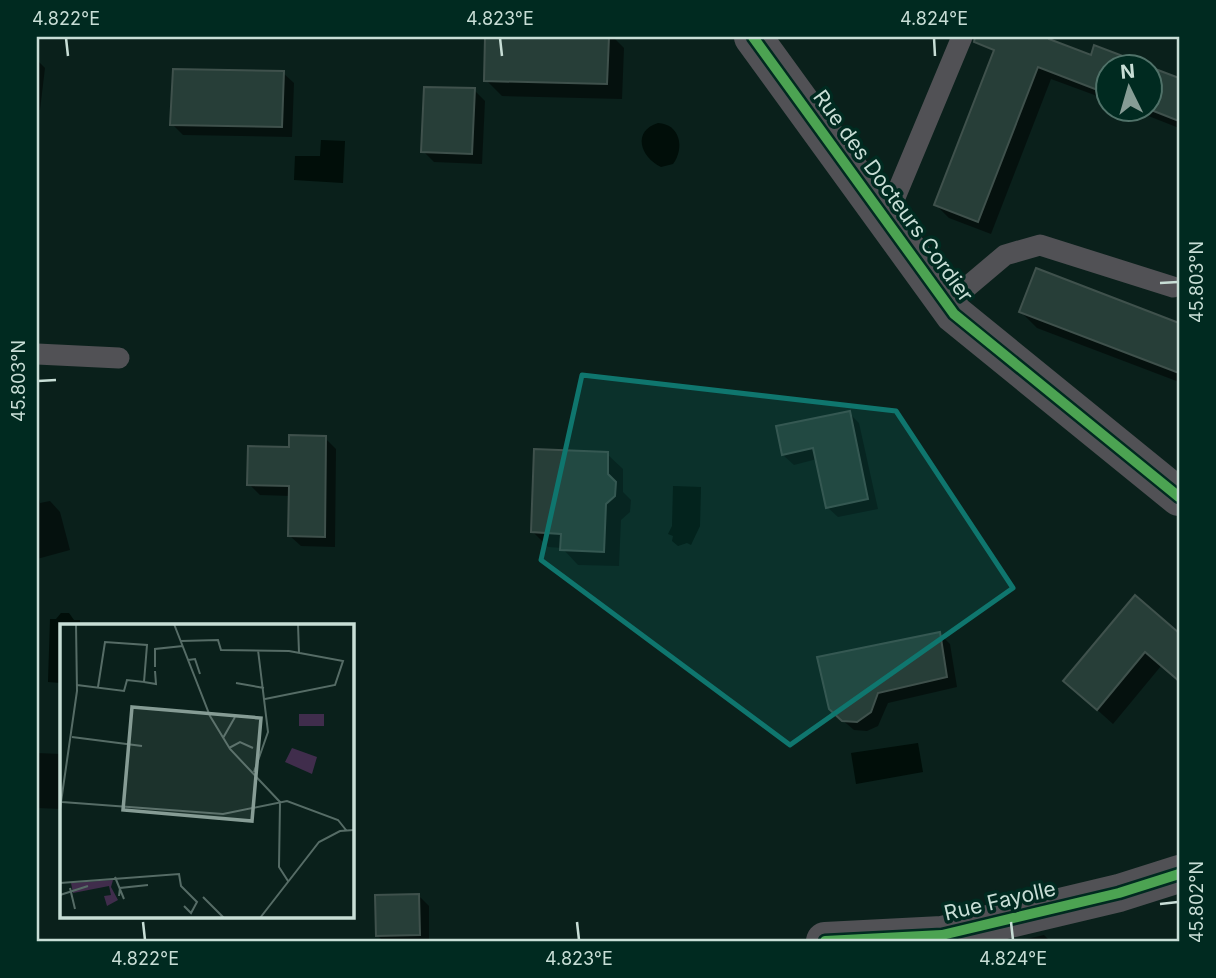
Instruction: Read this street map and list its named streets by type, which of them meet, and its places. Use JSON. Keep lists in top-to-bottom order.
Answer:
{
  "streets": {
    "street": ["Rue des Docteurs Cordier", "Rue Fayolle"]
  },
  "north": "top",
  "coordinates": [
    "4.822°E",
    "4.823°E",
    "4.824°E",
    "45.803°N",
    "45.802°N"
  ]
}
